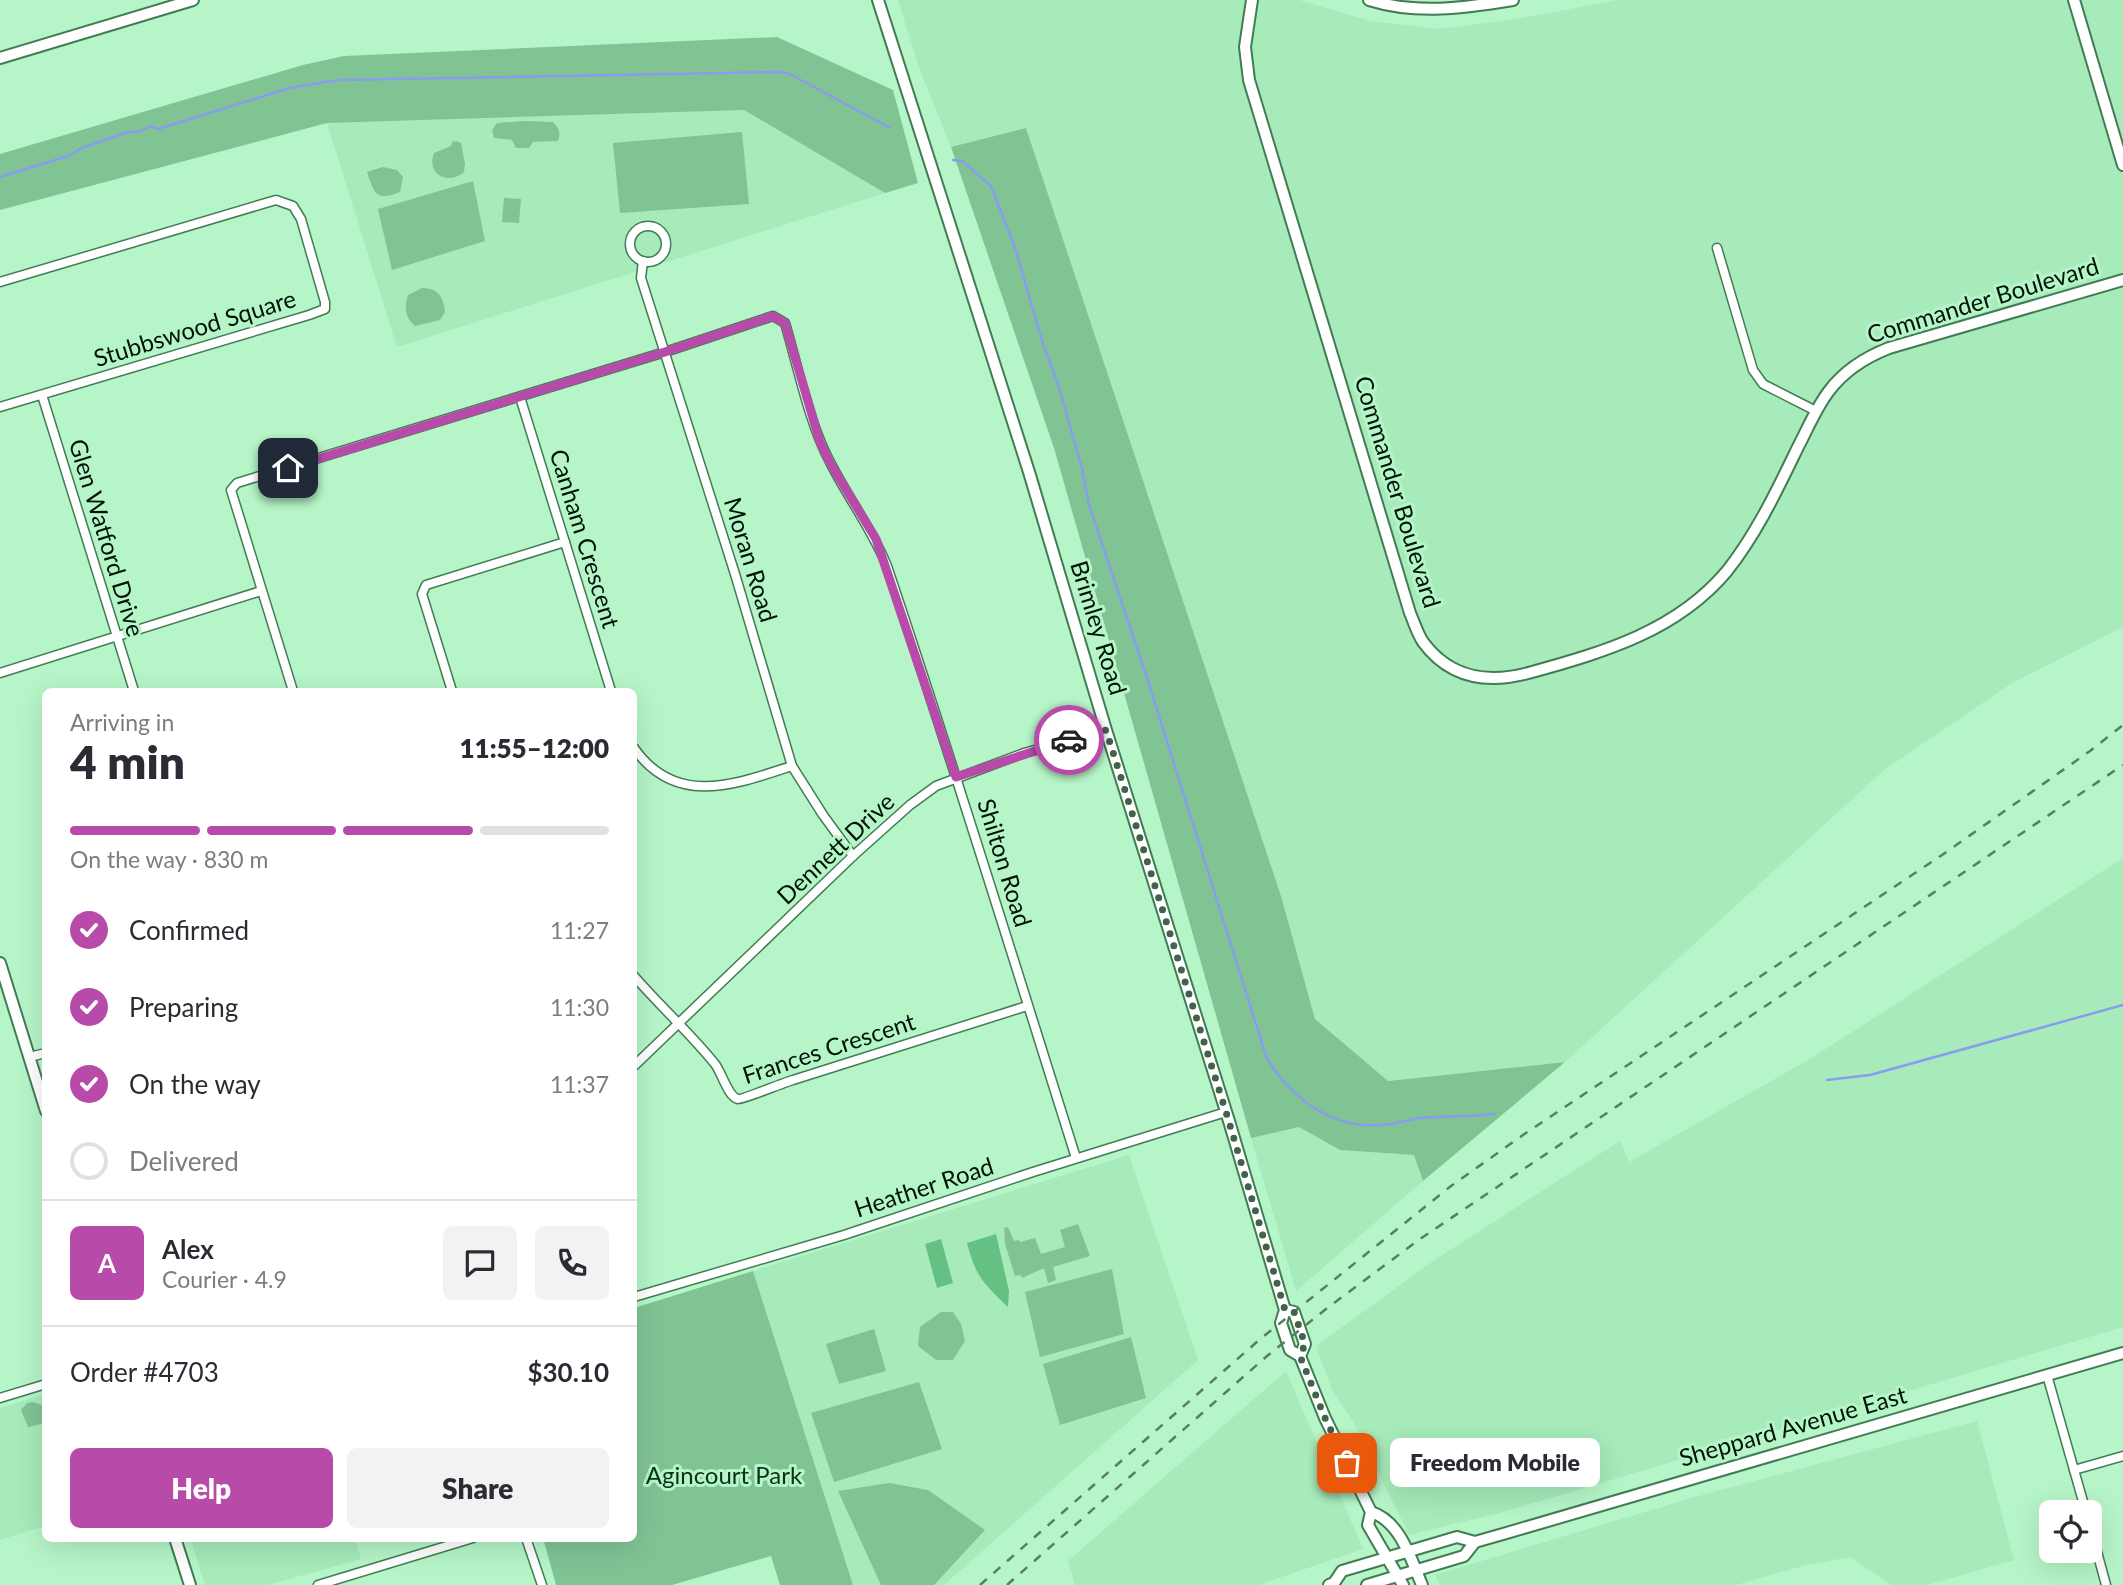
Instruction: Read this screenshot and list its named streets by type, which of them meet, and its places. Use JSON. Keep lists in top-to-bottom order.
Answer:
{
  "streets": {
    "main road": ["Commander Boulevard", "Brimley Road", "Sheppard Avenue East"],
    "street": [
      "Stubbswood Square",
      "Glen Watford Drive",
      "Canham Crescent",
      "Moran Road",
      "Dennett Drive",
      "Shilton Road",
      "Frances Crescent",
      "Heather Road"
    ]
  },
  "crossings": [
    ["Stubbswood Square", "Glen Watford Drive"],
    ["Moran Road", "Dennett Drive"],
    ["Moran Road", "Shilton Road"],
    ["Brimley Road", "Dennett Drive"],
    ["Brimley Road", "Heather Road"],
    ["Brimley Road", "Sheppard Avenue East"],
    ["Dennett Drive", "Shilton Road"],
    ["Dennett Drive", "Frances Crescent"],
    ["Shilton Road", "Frances Crescent"],
    ["Shilton Road", "Heather Road"]
  ],
  "parks": ["Agincourt Park"],
  "places": ["Freedom Mobile"],
  "page": {
    "heading": ["4 min", "Arriving in", "11:55–12:00"],
    "panel": [
      "Alex",
      "Courier · 4.9",
      "Order #4703",
      "$30.10"
    ],
    "bar": "On the way · 830 m",
    "list": [
      ["Confirmed", "11:27"],
      ["Preparing", "11:30"],
      ["On the way", "11:37"],
      "Delivered"
    ],
    "round": "A",
    "buttons": ["Help", "Share"],
    "bubble": "Freedom Mobile"
  }
}
